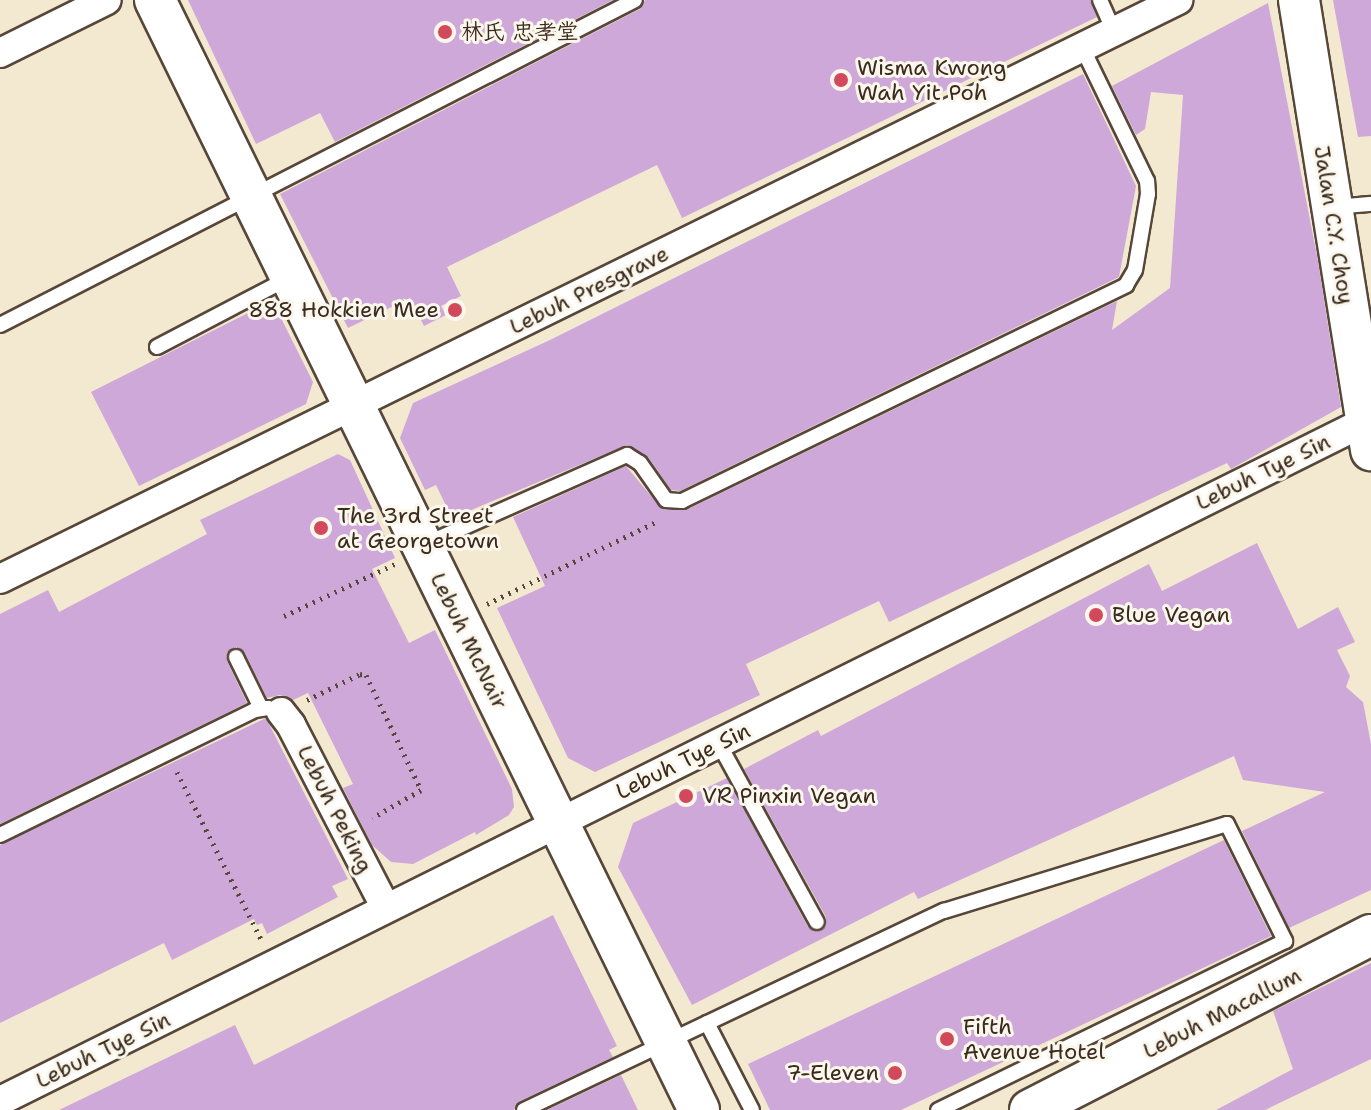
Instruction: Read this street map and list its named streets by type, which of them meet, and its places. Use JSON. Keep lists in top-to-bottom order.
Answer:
{
  "streets": {
    "street": [
      "Jalan C.Y. Choy",
      "Lebuh Presgrave",
      "Lebuh Tye Sin",
      "Lebuh McNair",
      "Lebuh Peking",
      "Lebuh Macallum"
    ]
  },
  "crossings": [
    ["Jalan C.Y. Choy", "Lebuh Tye Sin"],
    ["Lebuh Presgrave", "Lebuh McNair"],
    ["Lebuh Tye Sin", "Lebuh McNair"],
    ["Lebuh Tye Sin", "Lebuh Peking"]
  ],
  "places": [
    "林氏 忠孝堂",
    "Wisma Kwong Wah Yit Poh",
    "888 Hokkien Mee",
    "The 3rd Street at Georgetown",
    "Blue Vegan",
    "VR Pinxin Vegan",
    "Fifth Avenue Hotel",
    "7-Eleven"
  ]
}
